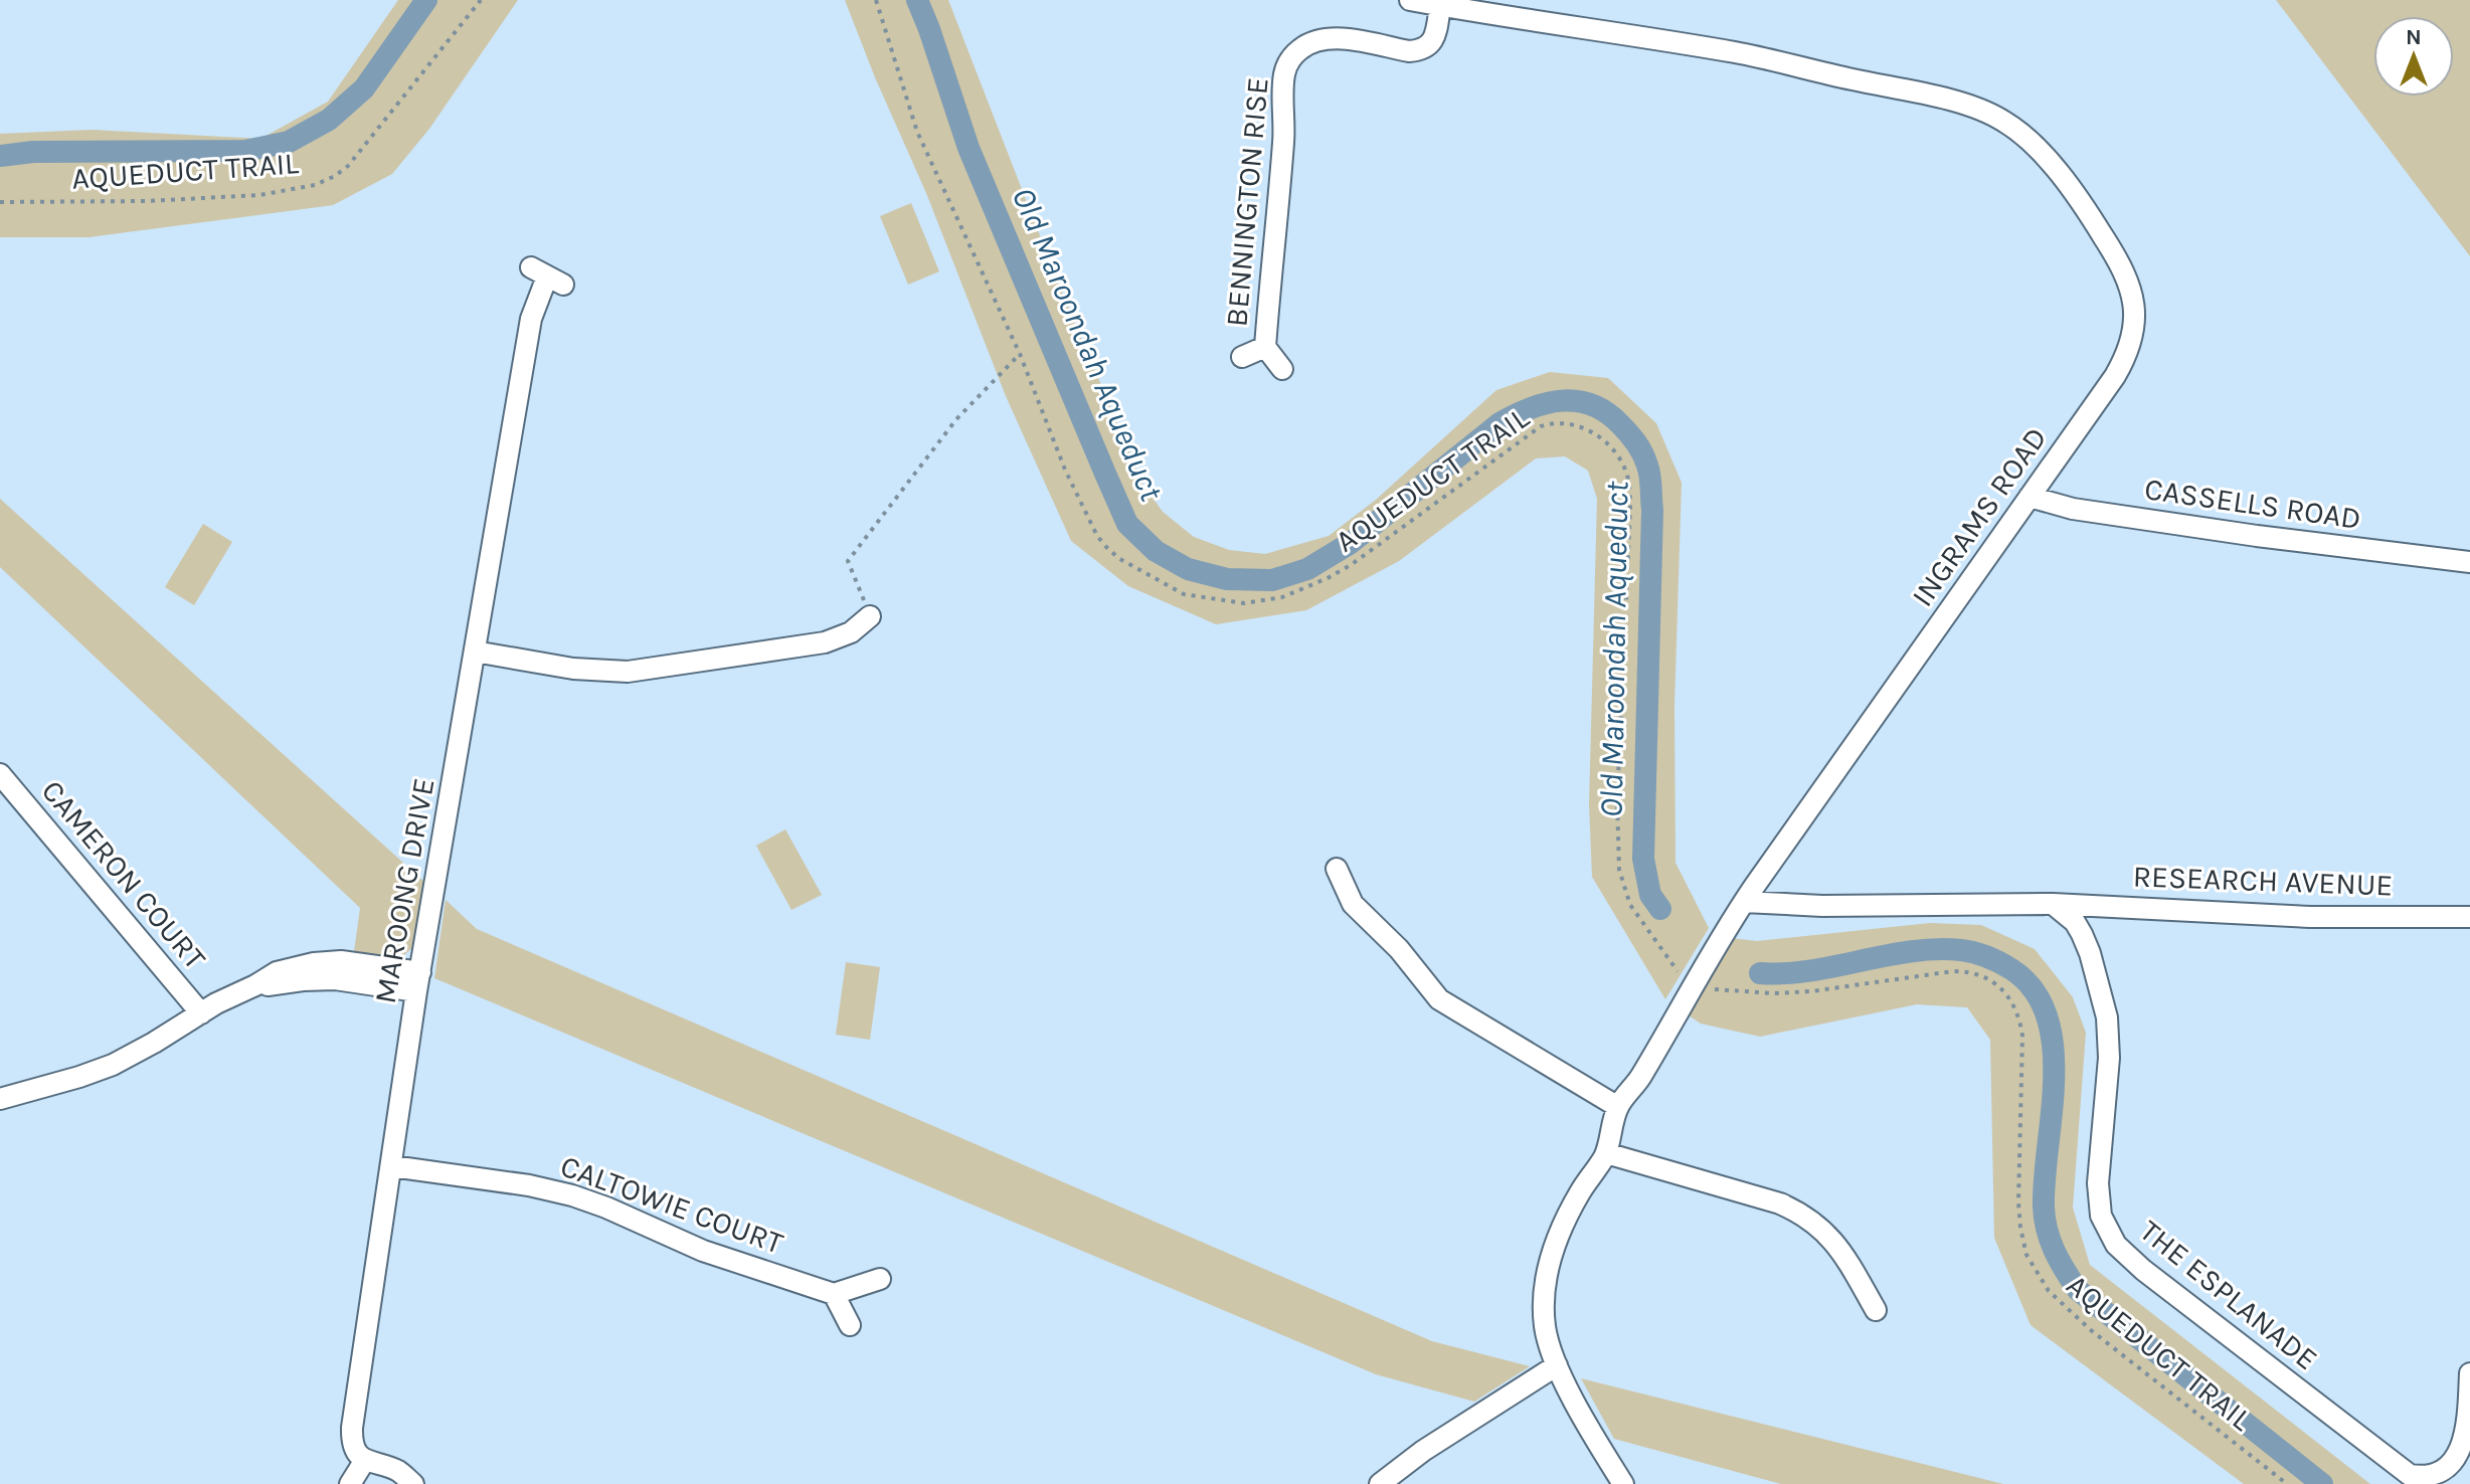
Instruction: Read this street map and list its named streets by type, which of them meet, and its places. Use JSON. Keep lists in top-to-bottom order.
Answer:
{
  "streets": {
    "street": [
      "BENNINGTON RISE",
      "CASSELLS ROAD",
      "INGRAMS ROAD",
      "CAMERON COURT",
      "RESEARCH AVENUE",
      "MAROONG DRIVE",
      "CALTOWIE COURT",
      "THE ESPLANADE"
    ],
    "path": ["AQUEDUCT TRAIL"]
  },
  "crossings": [
    ["AQUEDUCT TRAIL", "INGRAMS ROAD"],
    ["BENNINGTON RISE", "INGRAMS ROAD"],
    ["CASSELLS ROAD", "INGRAMS ROAD"],
    ["RESEARCH AVENUE", "THE ESPLANADE"],
    ["MAROONG DRIVE", "CALTOWIE COURT"]
  ],
  "water": ["Old Maroondah Aqueduct"],
  "north": "top"
}
